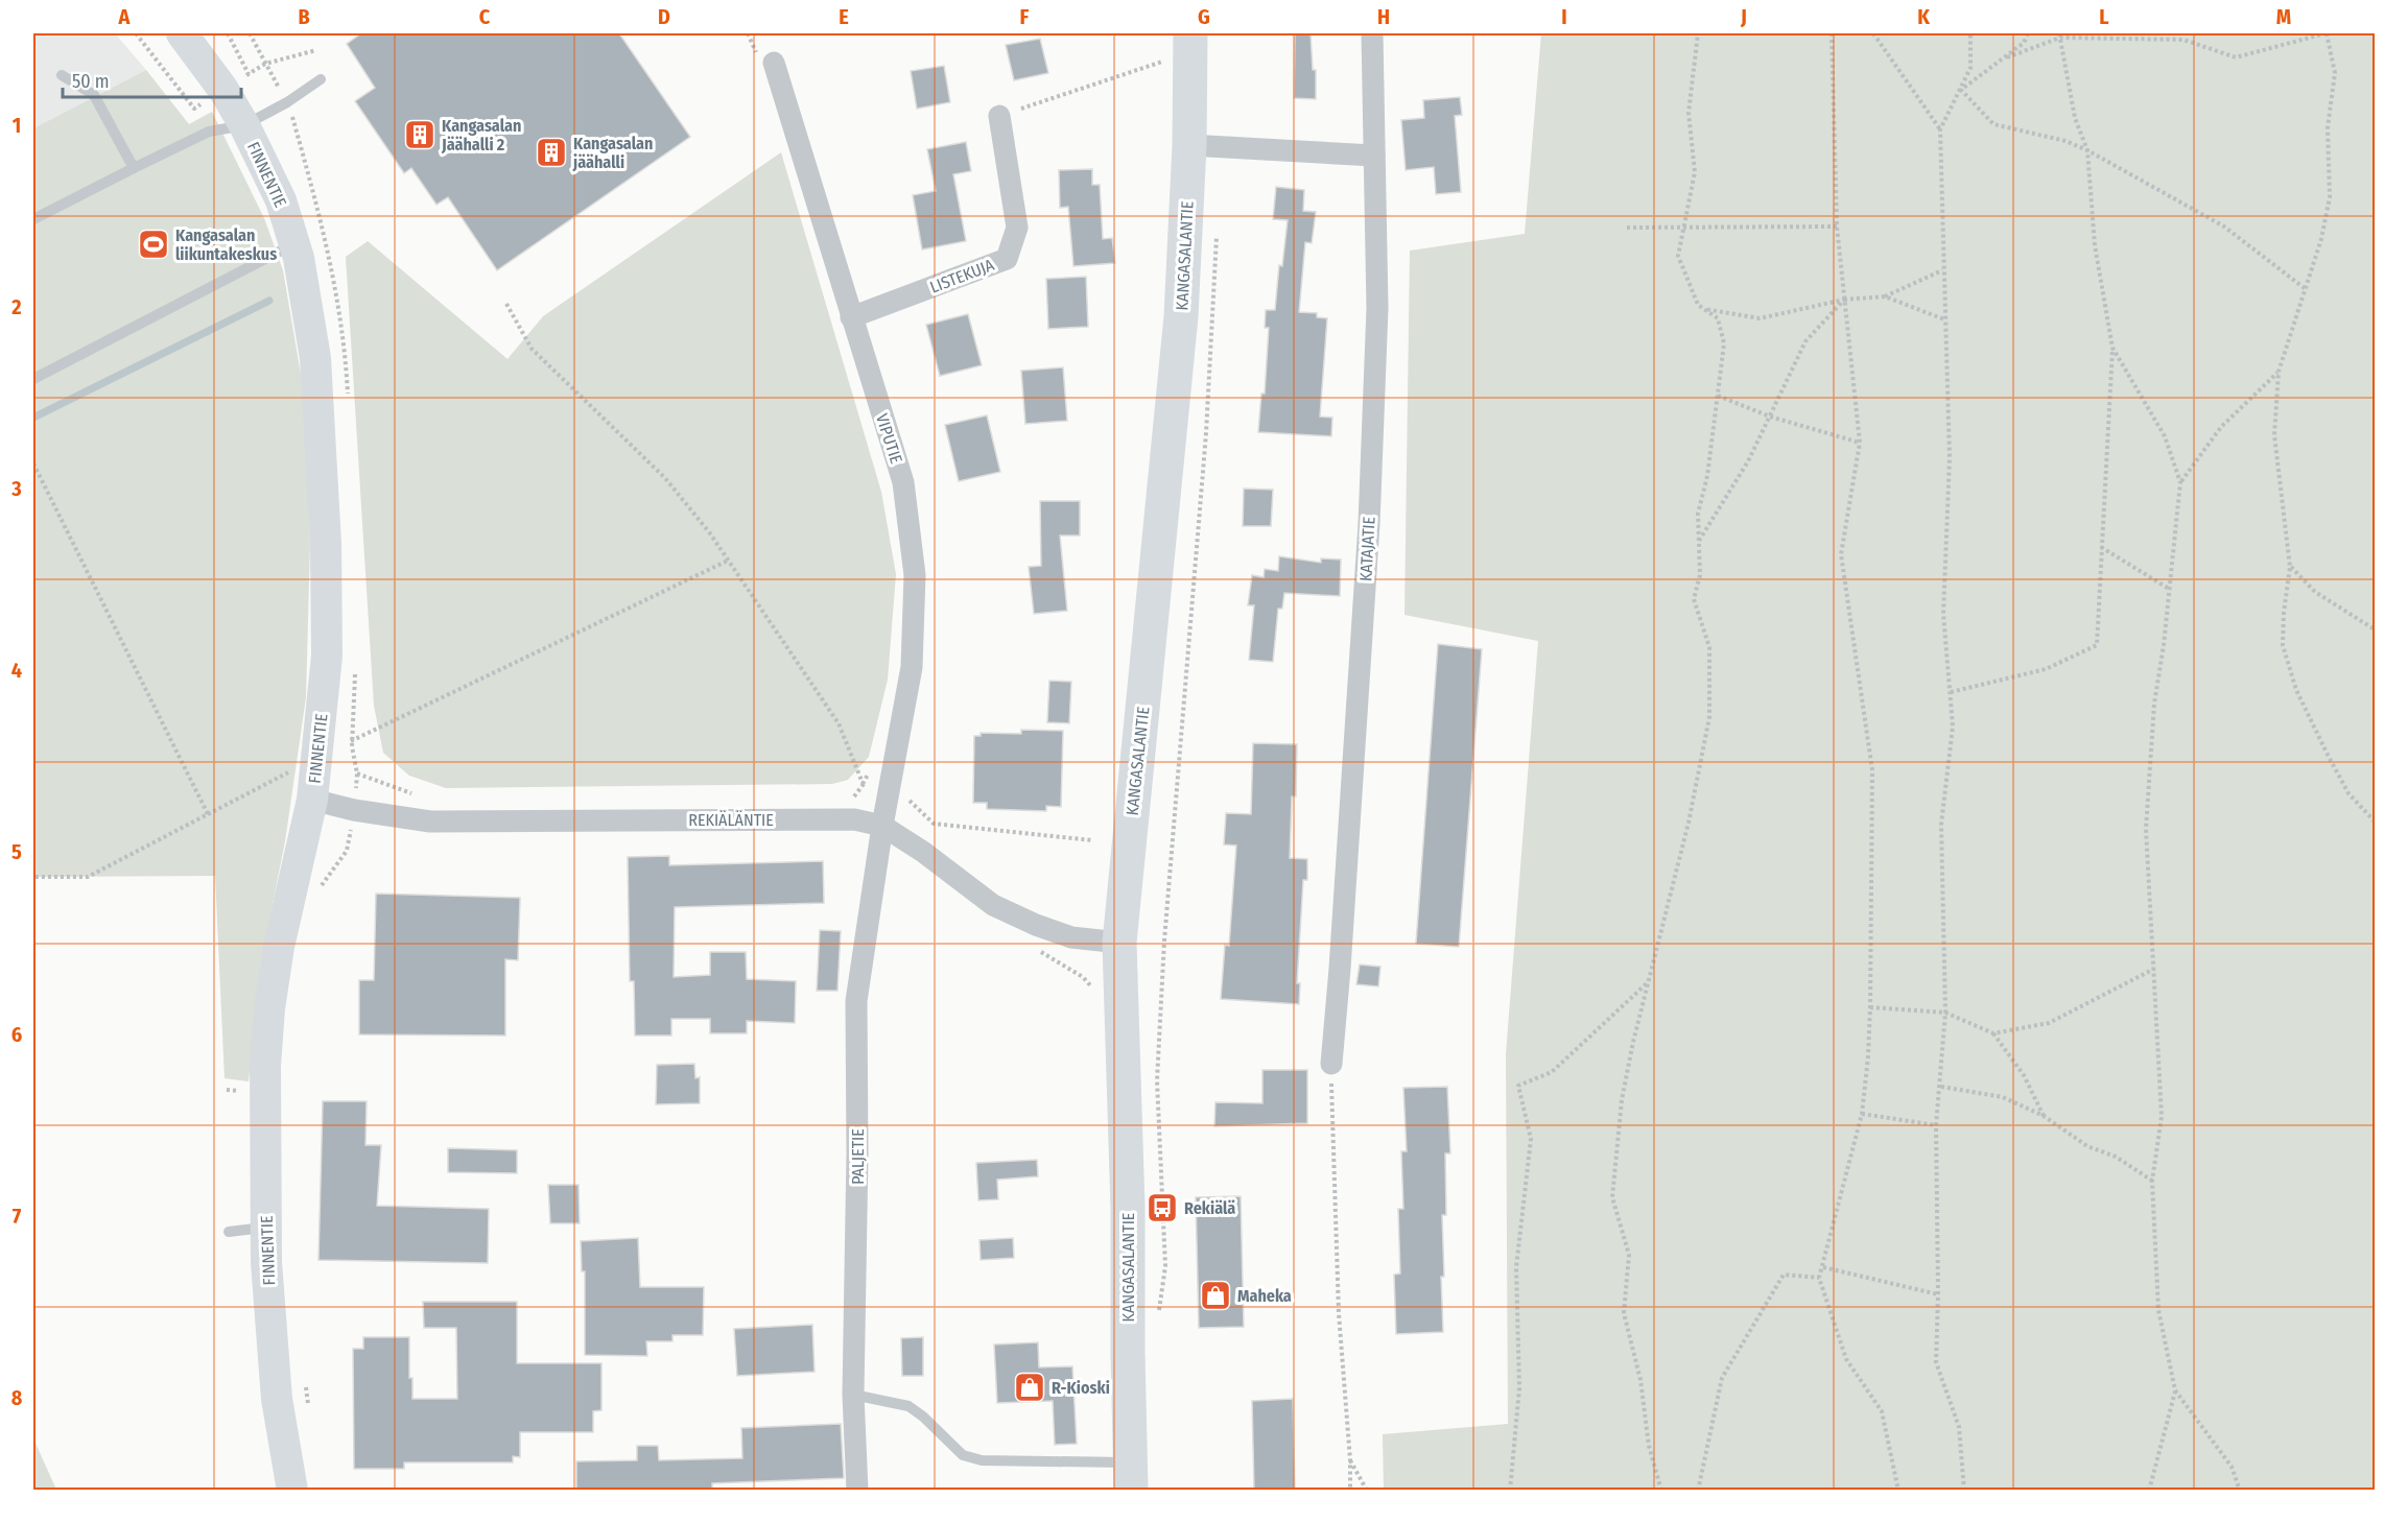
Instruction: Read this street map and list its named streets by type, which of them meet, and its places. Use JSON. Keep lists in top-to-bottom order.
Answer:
{
  "streets": {
    "main road": ["KANGASALANTIE"],
    "street": [
      "FINNENTIE",
      "LISTEKUJA",
      "VIPUTIE",
      "KATAJATIE",
      "REKIÄLÄNTIE",
      "PALJETIE"
    ]
  },
  "crossings": [
    ["FINNENTIE", "REKIÄLÄNTIE"],
    ["KANGASALANTIE", "REKIÄLÄNTIE"],
    ["LISTEKUJA", "VIPUTIE"],
    ["VIPUTIE", "REKIÄLÄNTIE"],
    ["VIPUTIE", "PALJETIE"],
    ["REKIÄLÄNTIE", "PALJETIE"]
  ],
  "places": {
    "building": ["Kangasalan Jäähalli 2", "Kangasalan jäähalli"],
    "sports": ["Kangasalan liikuntakeskus"],
    "bus stop": ["Rekiälä"],
    "shop": ["Maheka", "R-Kioski"]
  },
  "scale_bar": "50 m",
  "grid": {
    "columns": [
      "A",
      "B",
      "C",
      "D",
      "E",
      "F",
      "G",
      "H",
      "I",
      "J",
      "K",
      "L",
      "M"
    ],
    "rows": [
      "1",
      "2",
      "3",
      "4",
      "5",
      "6",
      "7",
      "8"
    ]
  }
}
